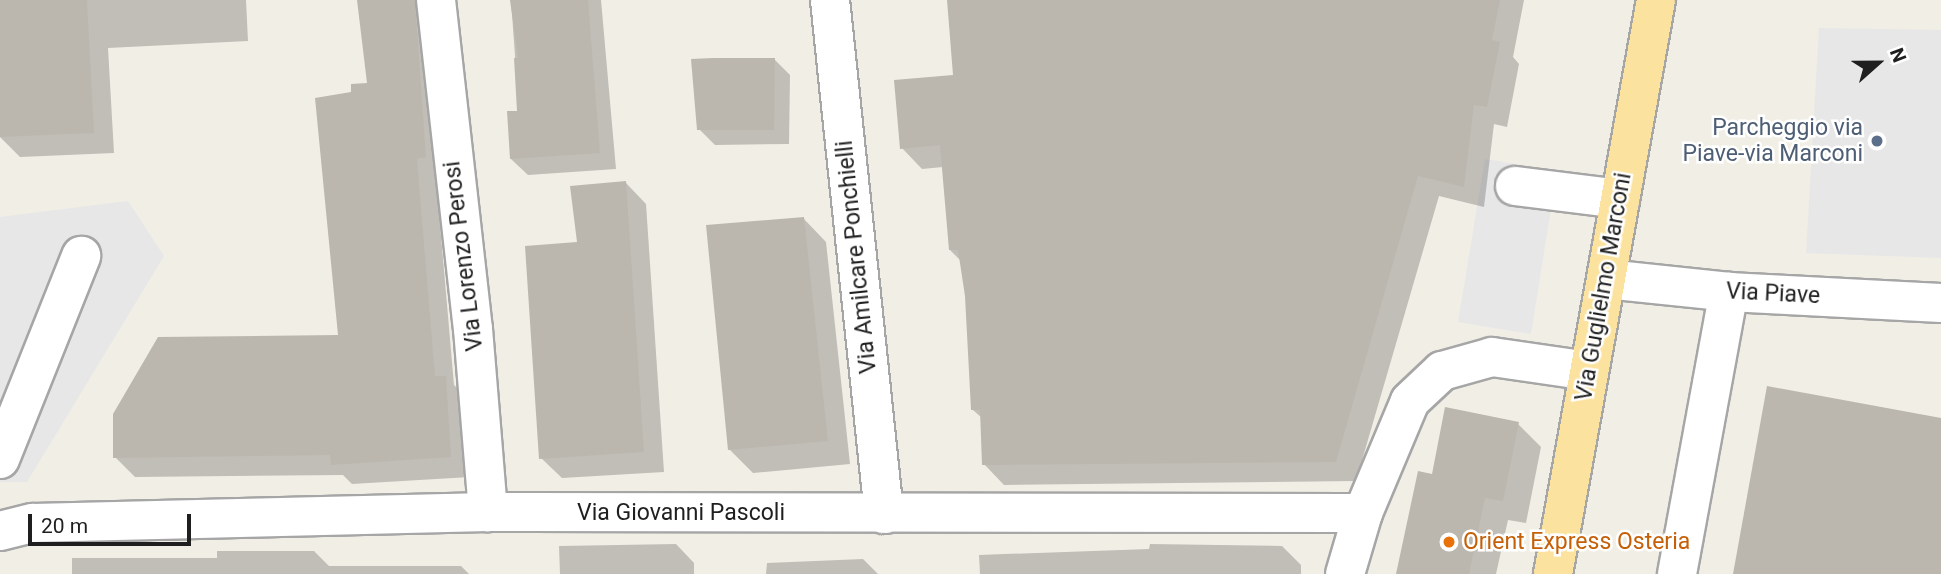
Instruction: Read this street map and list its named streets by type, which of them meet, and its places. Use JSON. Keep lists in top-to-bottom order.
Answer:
{
  "streets": {
    "main road": ["Via Guglielmo Marconi"],
    "street": [
      "Via Lorenzo Perosi",
      "Via Amilcare Ponchielli",
      "Via Piave",
      "Via Giovanni Pascoli"
    ]
  },
  "crossings": [
    ["Via Lorenzo Perosi", "Via Giovanni Pascoli"],
    ["Via Amilcare Ponchielli", "Via Giovanni Pascoli"],
    ["Via Guglielmo Marconi", "Via Piave"]
  ],
  "places": ["Parcheggio via Piave-via Marconi", "Orient Express Osteria"],
  "scale_bar": "20 m",
  "north": "right"
}
